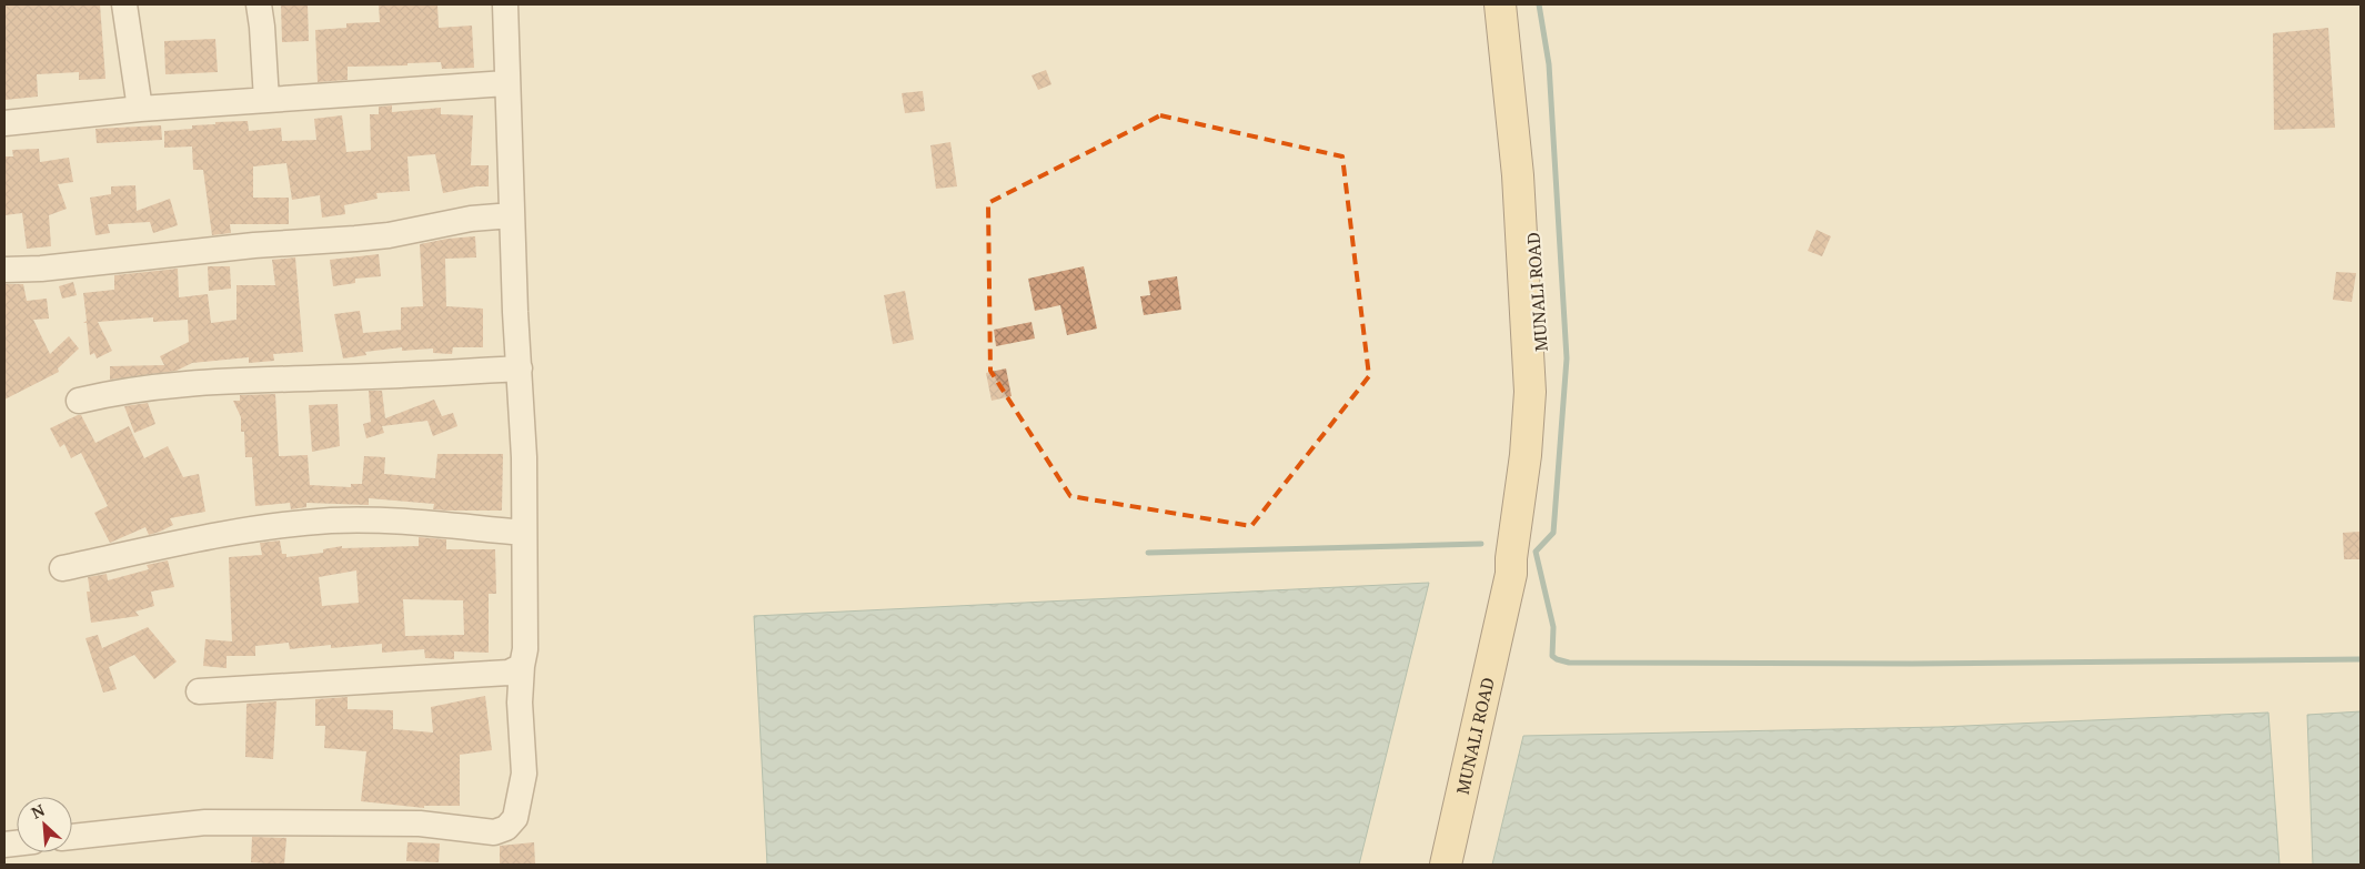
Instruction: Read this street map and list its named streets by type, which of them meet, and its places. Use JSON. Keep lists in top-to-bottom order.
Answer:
{
  "streets": {
    "main road": ["MUNALI ROAD"]
  },
  "north": "top left"
}
